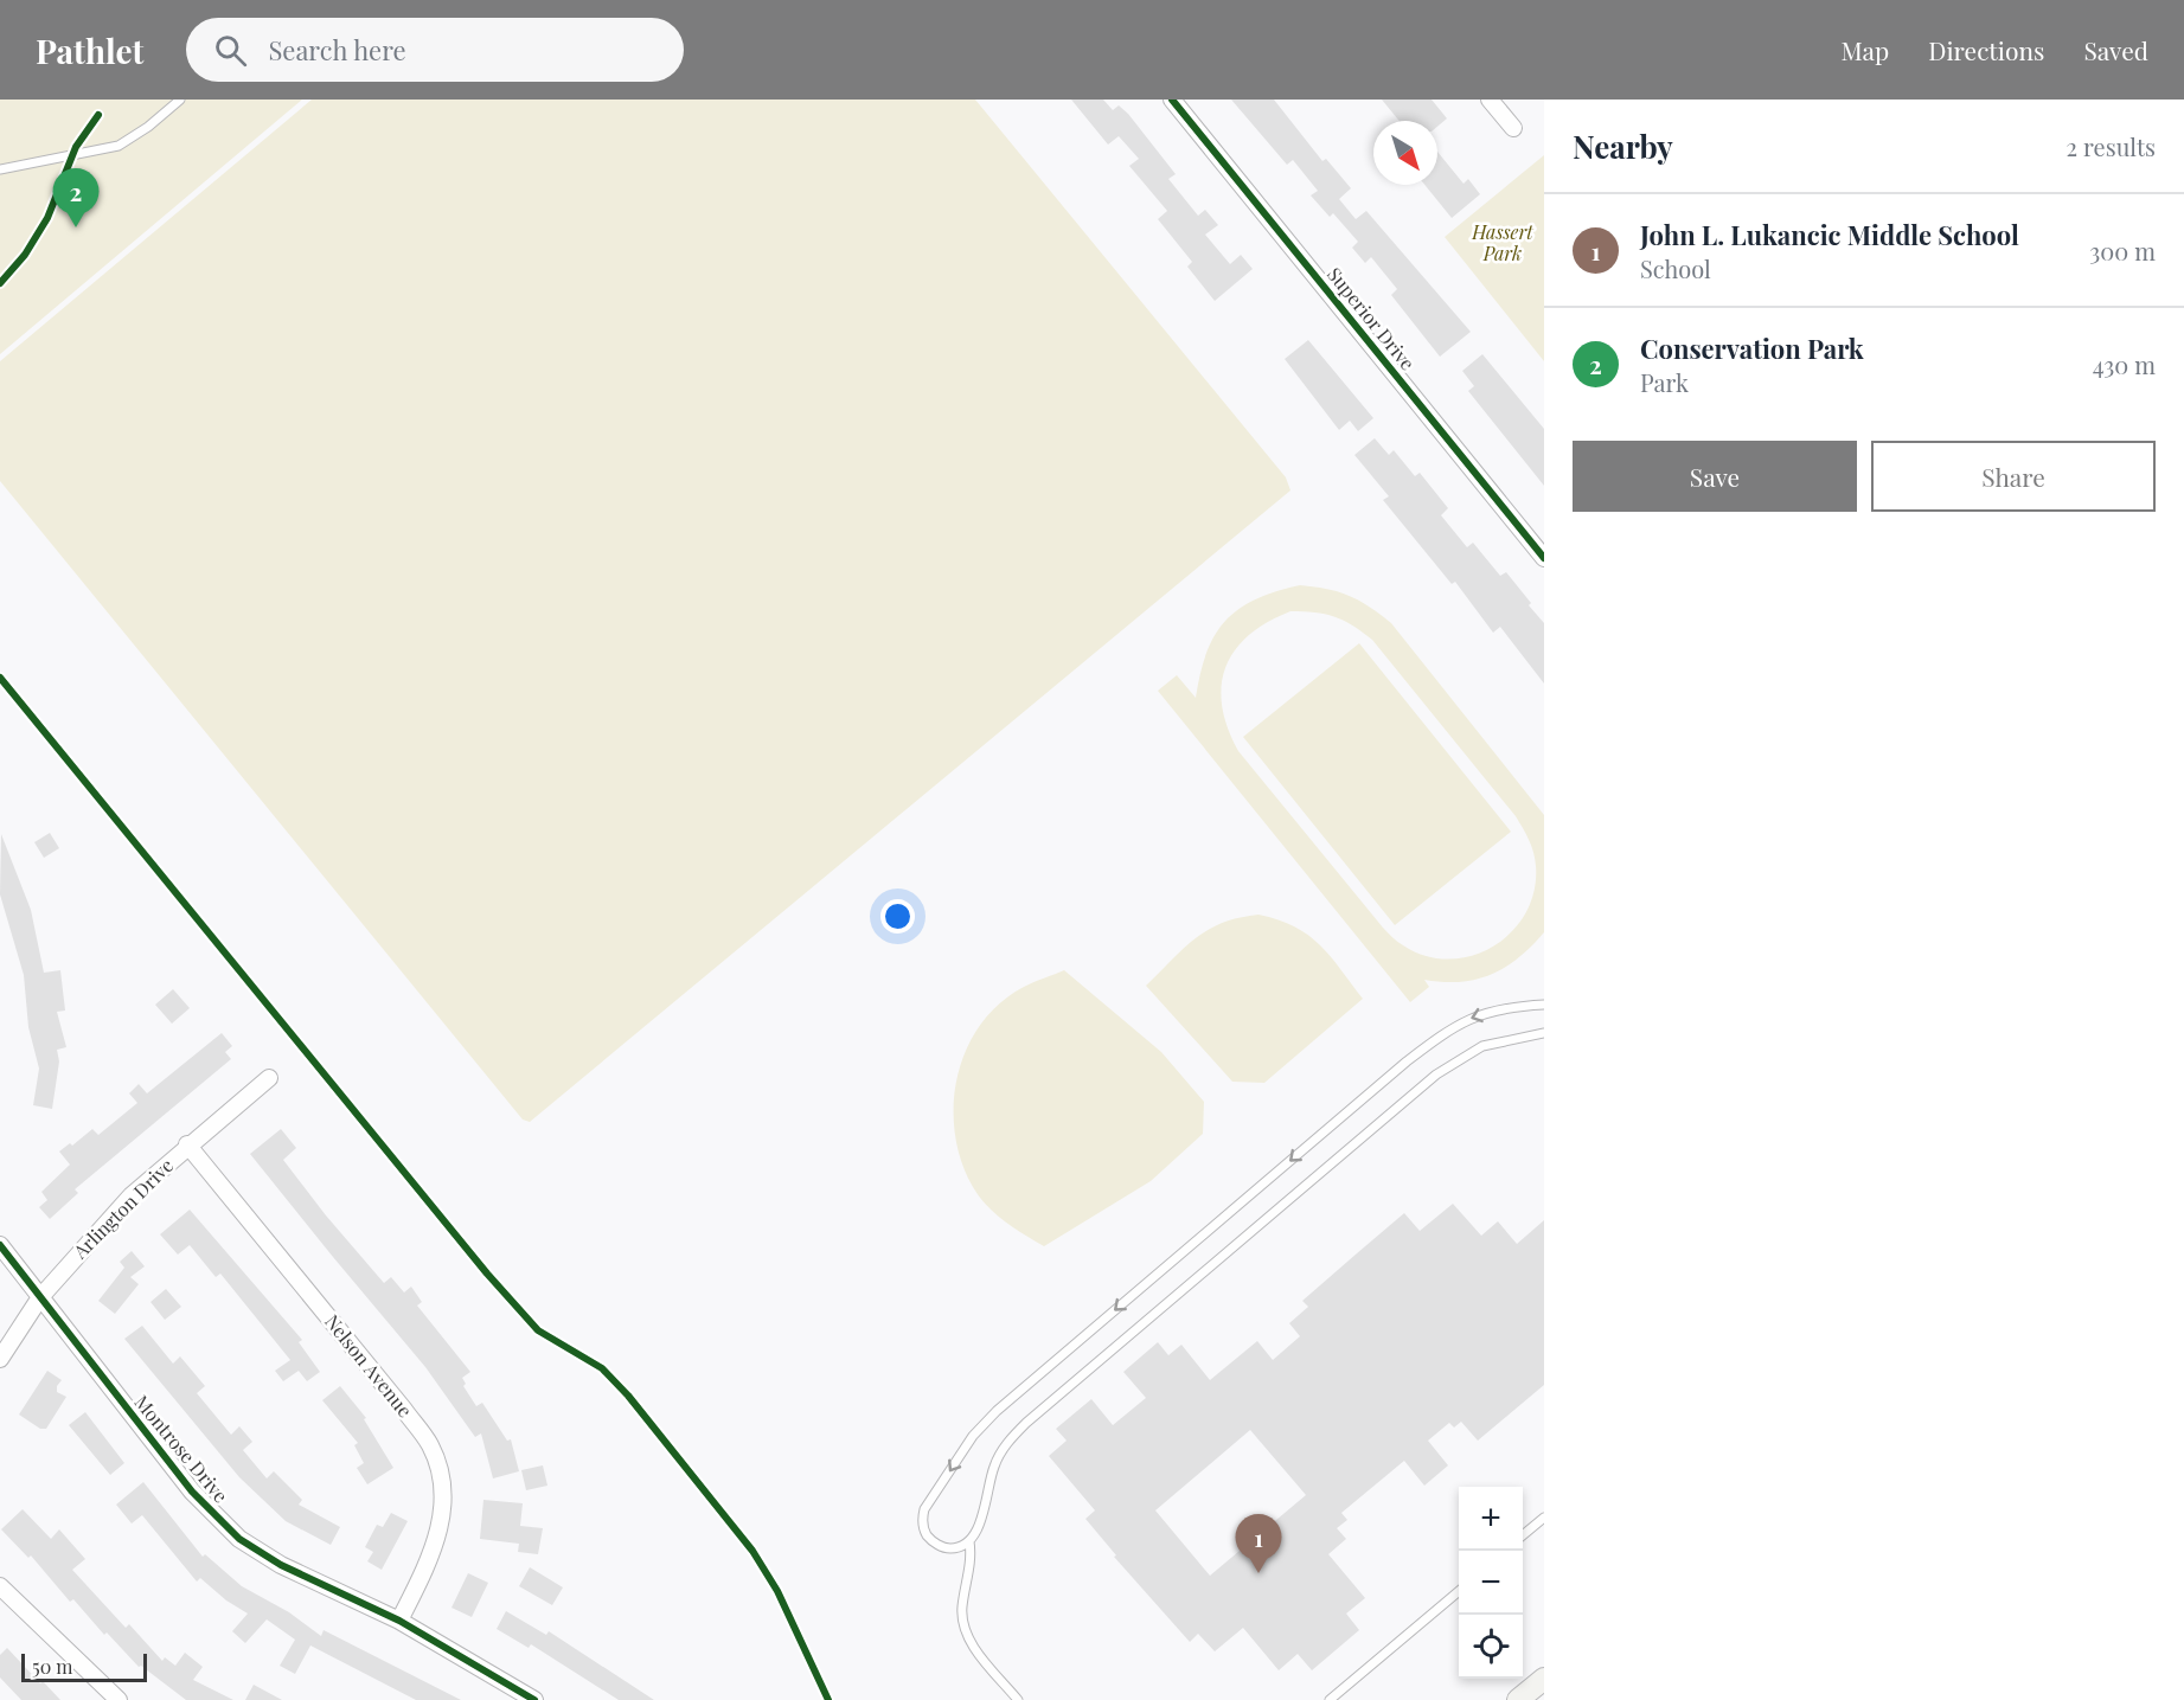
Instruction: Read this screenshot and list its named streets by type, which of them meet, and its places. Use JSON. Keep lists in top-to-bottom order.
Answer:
{
  "streets": {
    "street": [
      "Superior Drive",
      "Arlington Drive",
      "Nelson Avenue",
      "Montrose Drive"
    ]
  },
  "crossings": [
    ["Arlington Drive", "Nelson Avenue"],
    ["Arlington Drive", "Montrose Drive"],
    ["Nelson Avenue", "Montrose Drive"]
  ],
  "parks": ["Hassert Park"],
  "scale_bar": "50 m",
  "north": "bottom right",
  "page": {
    "header": "Pathlet",
    "search": "Search here",
    "nav": ["Map", "Directions", "Saved"],
    "heading": ["Nearby", "2 results"],
    "pins": ["2", "1"],
    "list": [
      {
        "mark": "1",
        "name": "John L. Lukancic Middle School",
        "note": "School",
        "value": "300 m"
      },
      {
        "mark": "2",
        "name": "Conservation Park",
        "note": "Park",
        "value": "430 m"
      }
    ],
    "buttons": ["Save", "Share"],
    "map_buttons": ["+", "−"],
    "scale": "50 m"
  }
}
